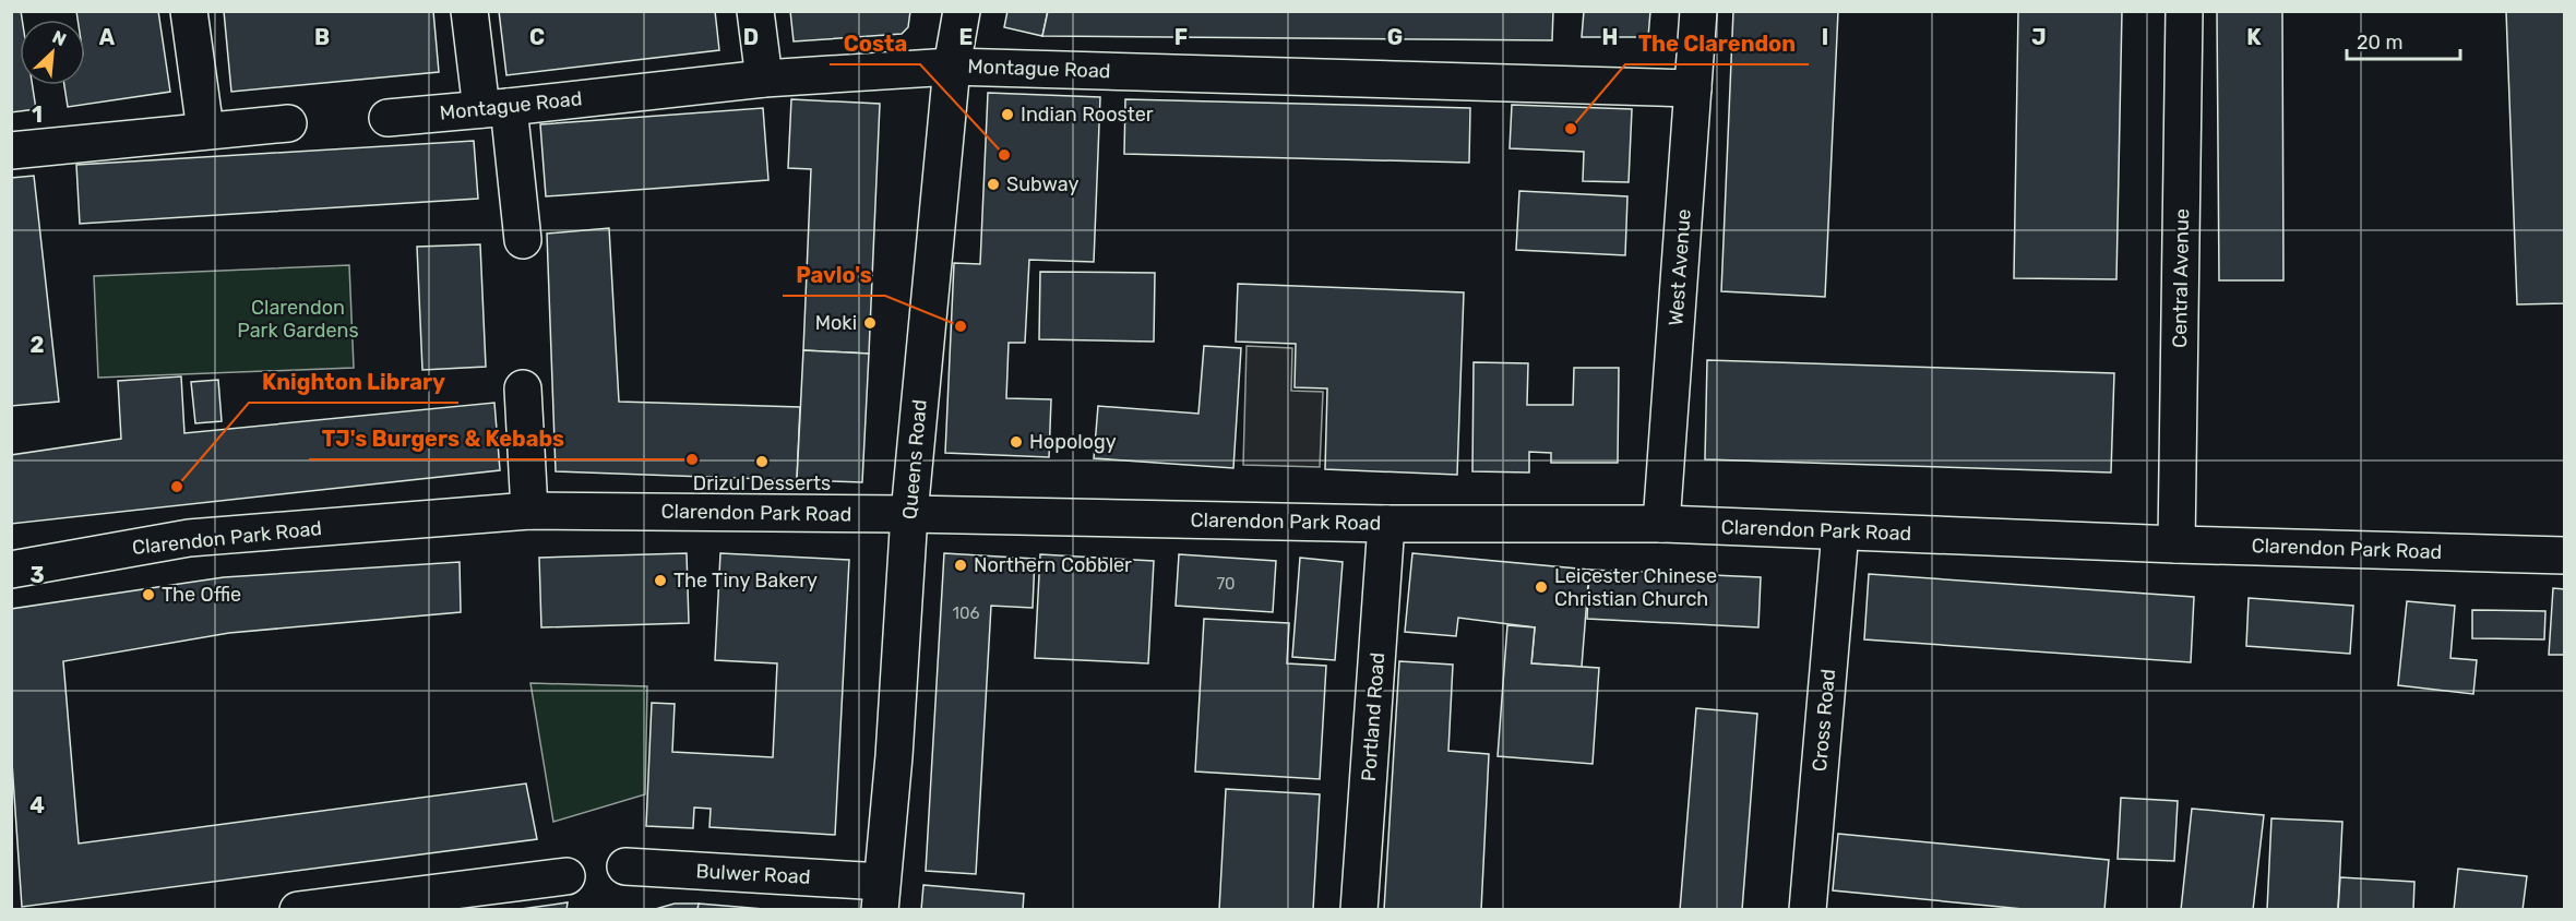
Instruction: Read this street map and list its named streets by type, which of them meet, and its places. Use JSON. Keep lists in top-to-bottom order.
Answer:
{
  "streets": {
    "street": [
      "Montague Road",
      "West Avenue",
      "Central Avenue",
      "Queens Road",
      "Clarendon Park Road",
      "Portland Road",
      "Cross Road",
      "Bulwer Road"
    ]
  },
  "crossings": [
    ["Montague Road", "West Avenue"],
    ["Montague Road", "Queens Road"],
    ["West Avenue", "Clarendon Park Road"],
    ["Central Avenue", "Clarendon Park Road"],
    ["Queens Road", "Clarendon Park Road"],
    ["Queens Road", "Bulwer Road"],
    ["Clarendon Park Road", "Portland Road"],
    ["Clarendon Park Road", "Cross Road"]
  ],
  "parks": ["Clarendon Park Gardens"],
  "places": [
    "Indian Rooster",
    "The Clarendon",
    "Costa",
    "Subway",
    "Moki",
    "Pavlo's",
    "Hopology",
    "TJ's Burgers & Kebabs",
    "Drizul Desserts",
    "Knighton Library",
    "Northern Cobbler",
    "The Tiny Bakery",
    "Leicester Chinese Christian Church",
    "The Offie"
  ],
  "house_numbers": ["70", "106"],
  "scale_bar": "20 m",
  "north": "top right",
  "grid": {
    "columns": [
      "A",
      "B",
      "C",
      "D",
      "E",
      "F",
      "G",
      "H",
      "I",
      "J",
      "K"
    ],
    "rows": [
      "1",
      "2",
      "3",
      "4"
    ]
  }
}
